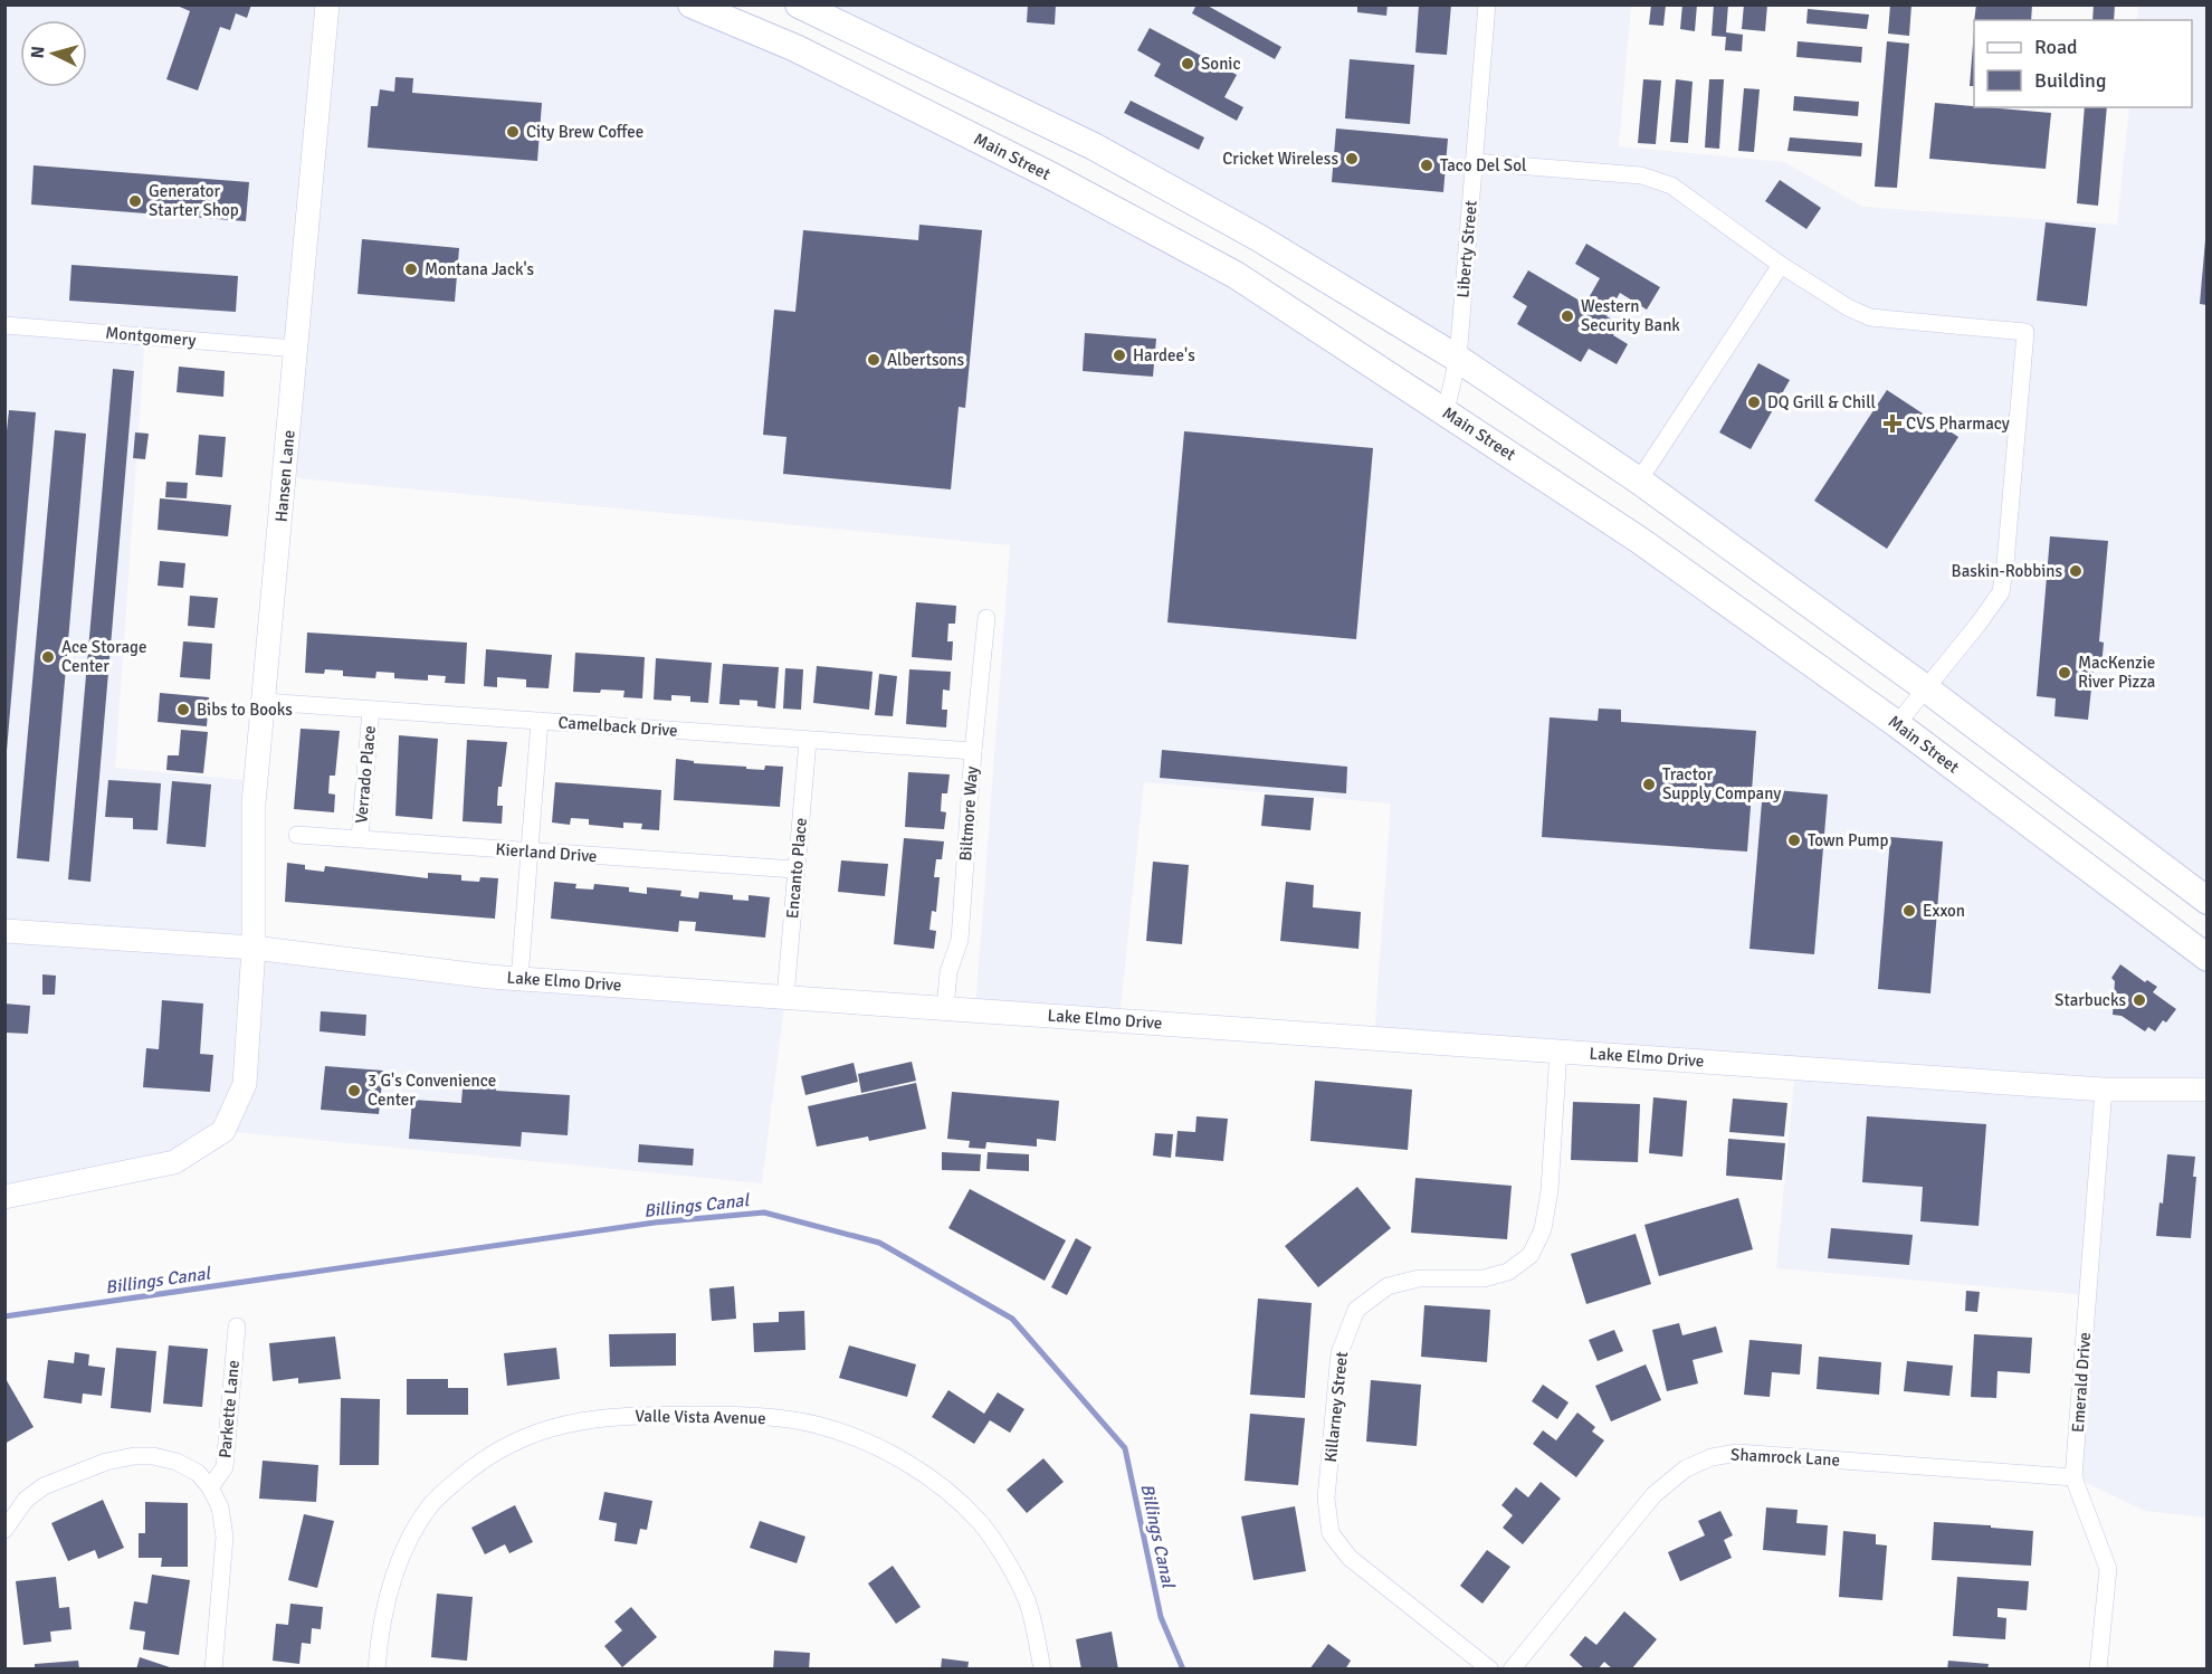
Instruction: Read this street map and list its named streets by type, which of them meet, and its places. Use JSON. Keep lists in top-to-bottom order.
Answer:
{
  "streets": {
    "main road": ["Main Street", "Hansen Lane", "Lake Elmo Drive"],
    "street": [
      "Liberty Street",
      "Montgomery",
      "Camelback Drive",
      "Verrado Place",
      "Biltmore Way",
      "Kierland Drive",
      "Encanto Place",
      "Emerald Drive",
      "Killarney Street",
      "Parkette Lane",
      "Valle Vista Avenue",
      "Shamrock Lane"
    ]
  },
  "crossings": [
    ["Main Street", "Liberty Street"],
    ["Montgomery", "Hansen Lane"],
    ["Hansen Lane", "Camelback Drive"],
    ["Hansen Lane", "Lake Elmo Drive"],
    ["Camelback Drive", "Verrado Place"],
    ["Camelback Drive", "Biltmore Way"],
    ["Camelback Drive", "Encanto Place"],
    ["Verrado Place", "Kierland Drive"],
    ["Biltmore Way", "Lake Elmo Drive"],
    ["Kierland Drive", "Encanto Place"],
    ["Encanto Place", "Lake Elmo Drive"],
    ["Lake Elmo Drive", "Emerald Drive"],
    ["Lake Elmo Drive", "Killarney Street"],
    ["Emerald Drive", "Shamrock Lane"]
  ],
  "water": ["Billings Canal"],
  "places": {
    "other": [
      "Sonic",
      "City Brew Coffee",
      "Cricket Wireless",
      "Taco Del Sol",
      "Generator Starter Shop",
      "Montana Jack's",
      "Western Security Bank",
      "Hardee's",
      "Albertsons",
      "DQ Grill & Chill",
      "Baskin-Robbins",
      "Ace Storage Center",
      "MacKenzie River Pizza",
      "Bibs to Books",
      "Tractor Supply Company",
      "Town Pump",
      "Exxon",
      "Starbucks",
      "3 G's Convenience Center"
    ],
    "health": ["CVS Pharmacy"]
  },
  "legend": ["Road", "Building"],
  "north": "left"
}
